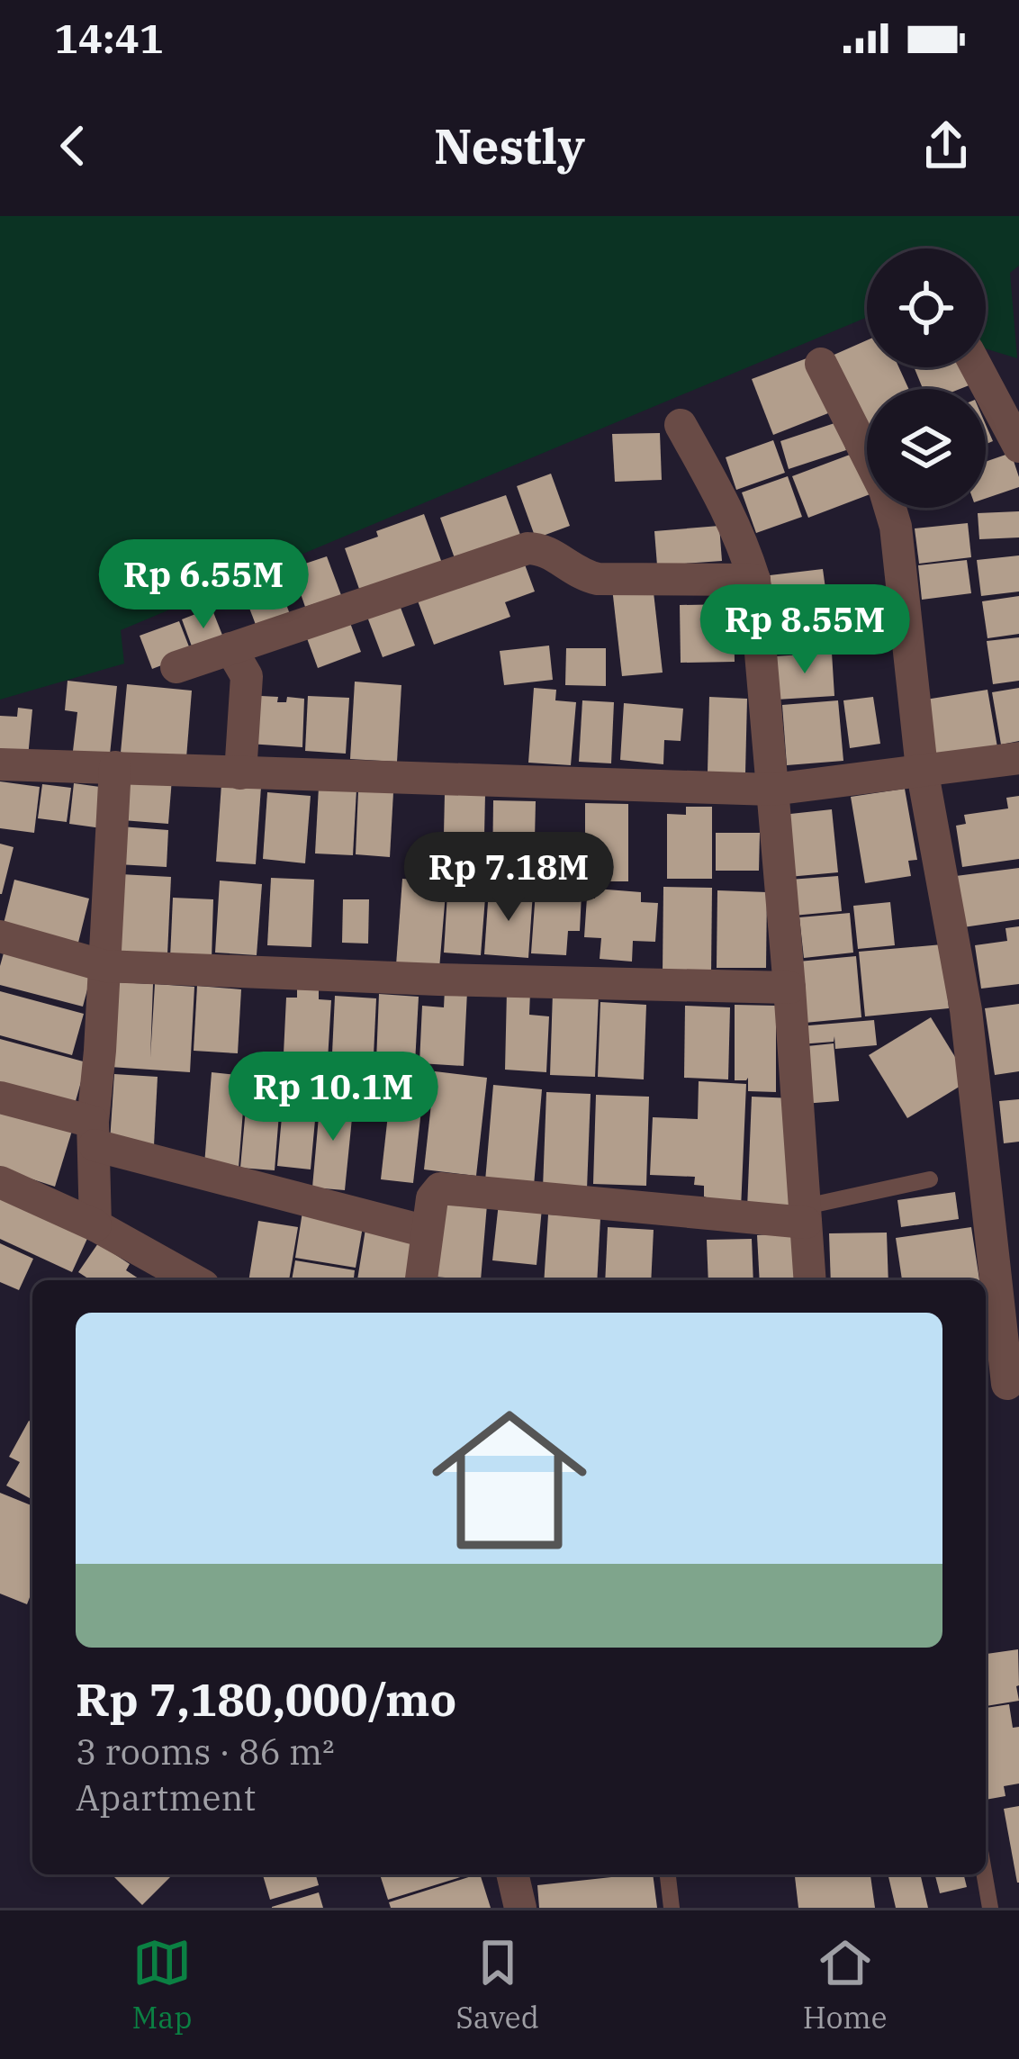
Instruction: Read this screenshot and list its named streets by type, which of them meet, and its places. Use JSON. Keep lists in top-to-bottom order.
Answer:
{
  "page": {
    "status": "14:41",
    "header": "Nestly",
    "price": [
      "Rp 6.55M",
      "Rp 8.55M",
      "Rp 7.18M",
      "Rp 10.1M"
    ],
    "list": [
      {
        "name": "Rp 7,180,000/mo",
        "note": "3 rooms · 86 m² · Apartment"
      }
    ],
    "tabs": ["Map", "Saved", "Home"]
  }
}
